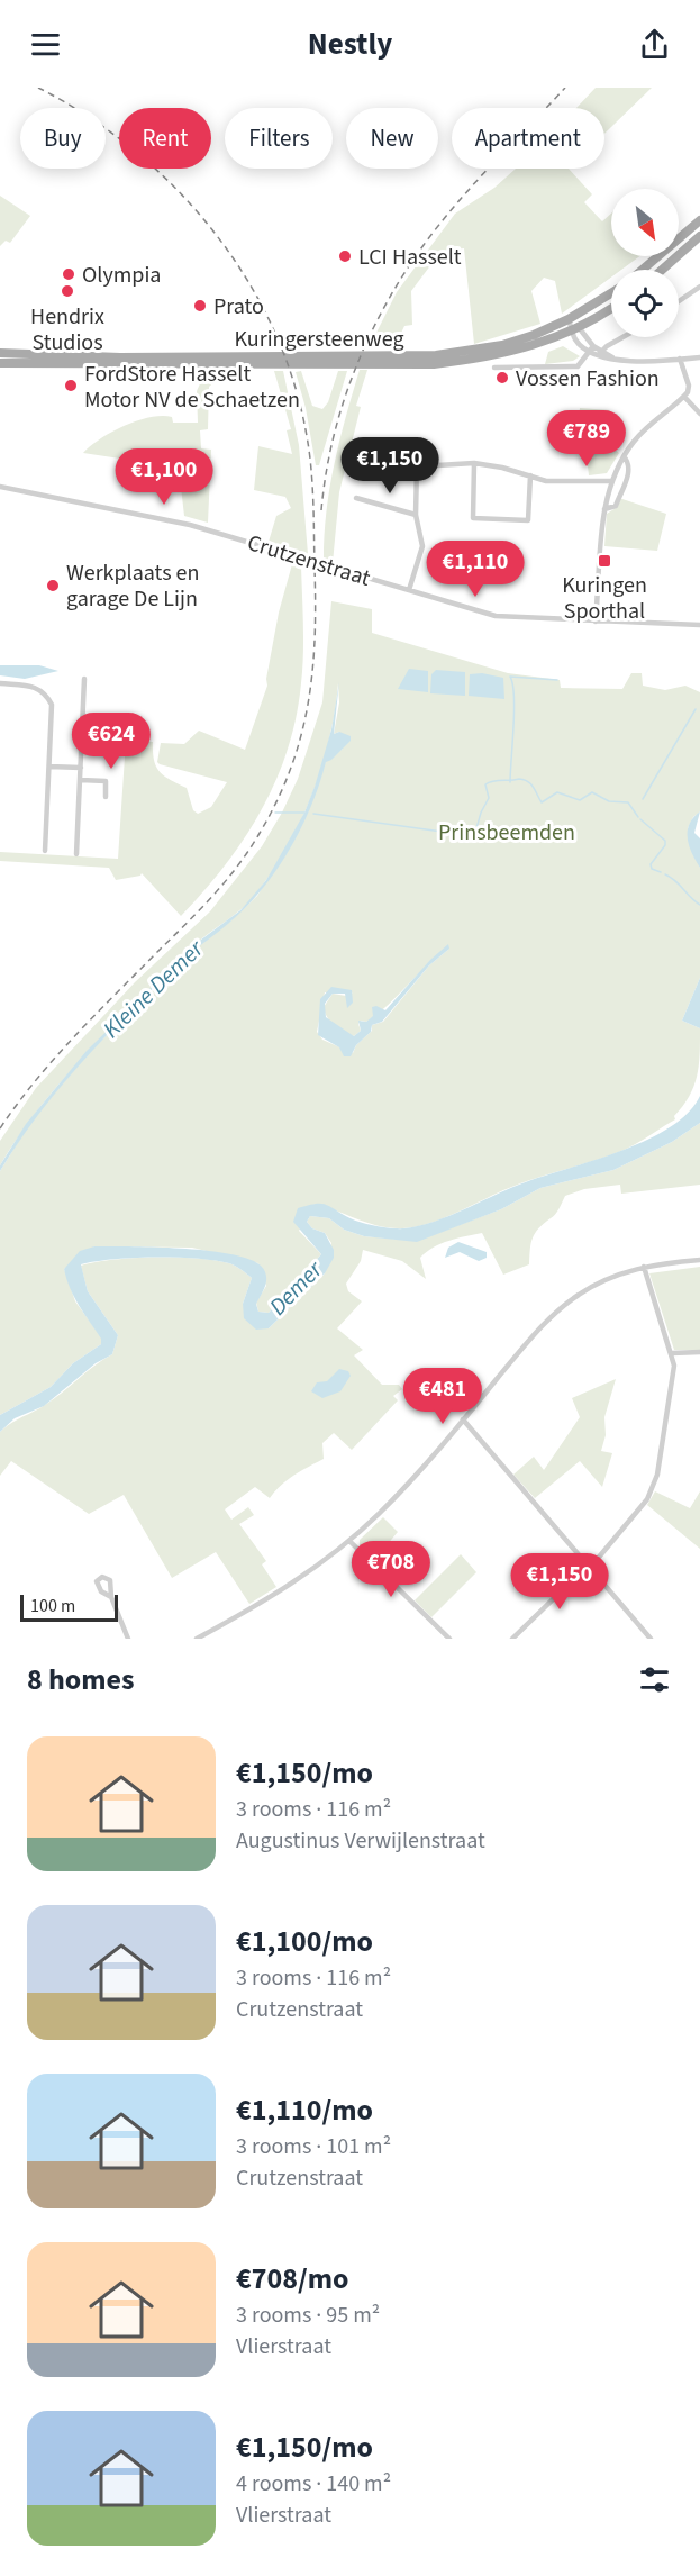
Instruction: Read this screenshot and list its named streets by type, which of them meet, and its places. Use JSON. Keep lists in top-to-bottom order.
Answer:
{
  "streets": {
    "main road": ["Kuringersteenweg"],
    "street": ["Crutzenstraat"]
  },
  "water": ["Kleine Demer", "Demer"],
  "parks": ["Prinsbeemden"],
  "places": {
    "other": [
      "LCI Hasselt",
      "Olympia",
      "Hendrix Studios",
      "Prato",
      "Vossen Fashion",
      "FordStore Hasselt Motor NV de Schaetzen",
      "Werkplaats en garage De Lijn"
    ],
    "transit": ["Kuringen Sporthal"]
  },
  "scale_bar": "100 m",
  "north": "bottom right",
  "page": {
    "header": "Nestly",
    "chip": [
      "Buy",
      "Rent",
      "Filters",
      "New",
      "Apartment"
    ],
    "price": [
      "€789",
      "€1,150",
      "€1,100",
      "€1,110",
      "€624",
      "€481",
      "€708",
      "€1,150"
    ],
    "scale": "100 m",
    "heading": "8 homes",
    "list": [
      {
        "name": "€1,150/mo",
        "note": "3 rooms · 116 m² · Augustinus Verwijlenstraat"
      },
      {
        "name": "€1,100/mo",
        "note": "3 rooms · 116 m² · Crutzenstraat"
      },
      {
        "name": "€1,110/mo",
        "note": "3 rooms · 101 m² · Crutzenstraat"
      },
      {
        "name": "€708/mo",
        "note": "3 rooms · 95 m² · Vlierstraat"
      },
      {
        "name": "€1,150/mo",
        "note": "4 rooms · 140 m² · Vlierstraat"
      }
    ]
  }
}
